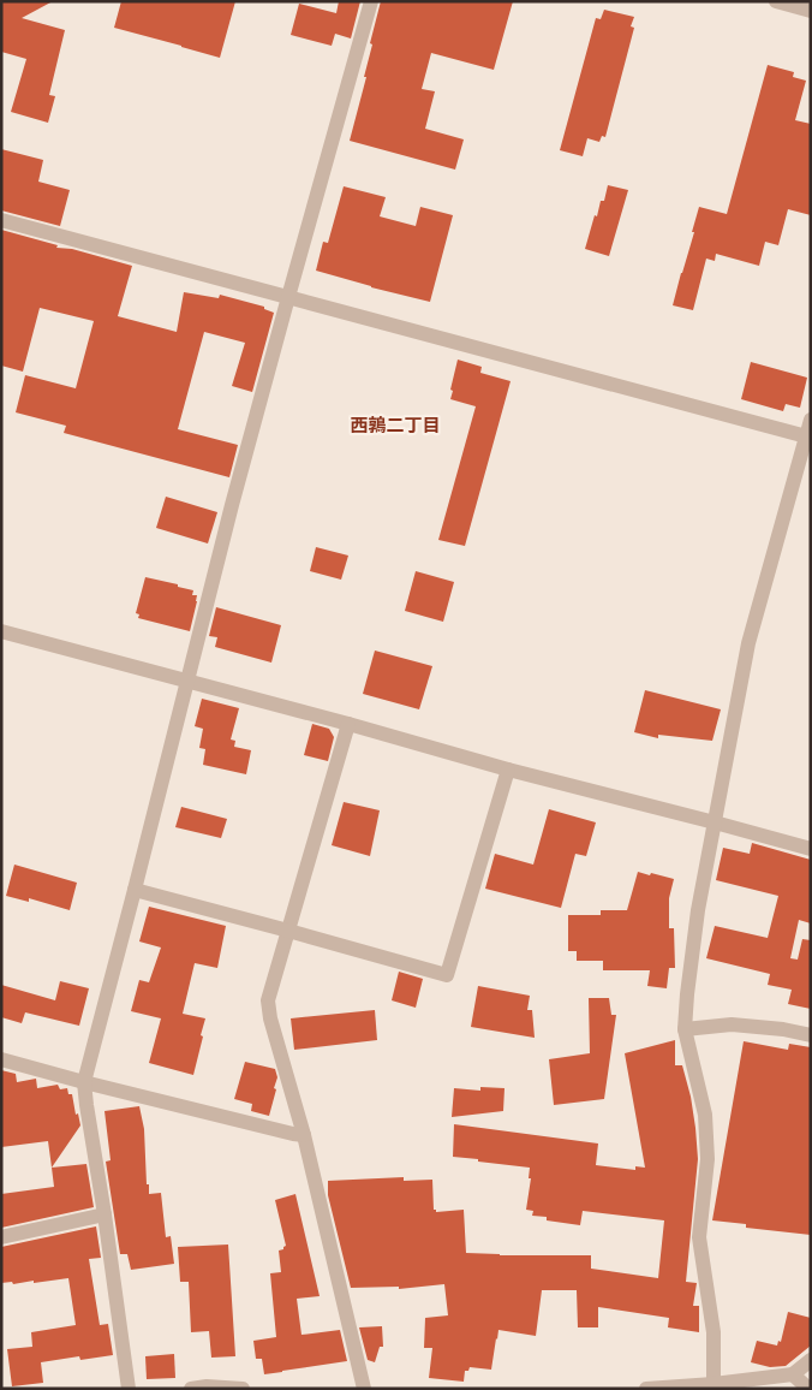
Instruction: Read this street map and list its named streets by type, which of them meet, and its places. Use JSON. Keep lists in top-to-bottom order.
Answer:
{
  "districts": ["西鶉二丁目"]
}
